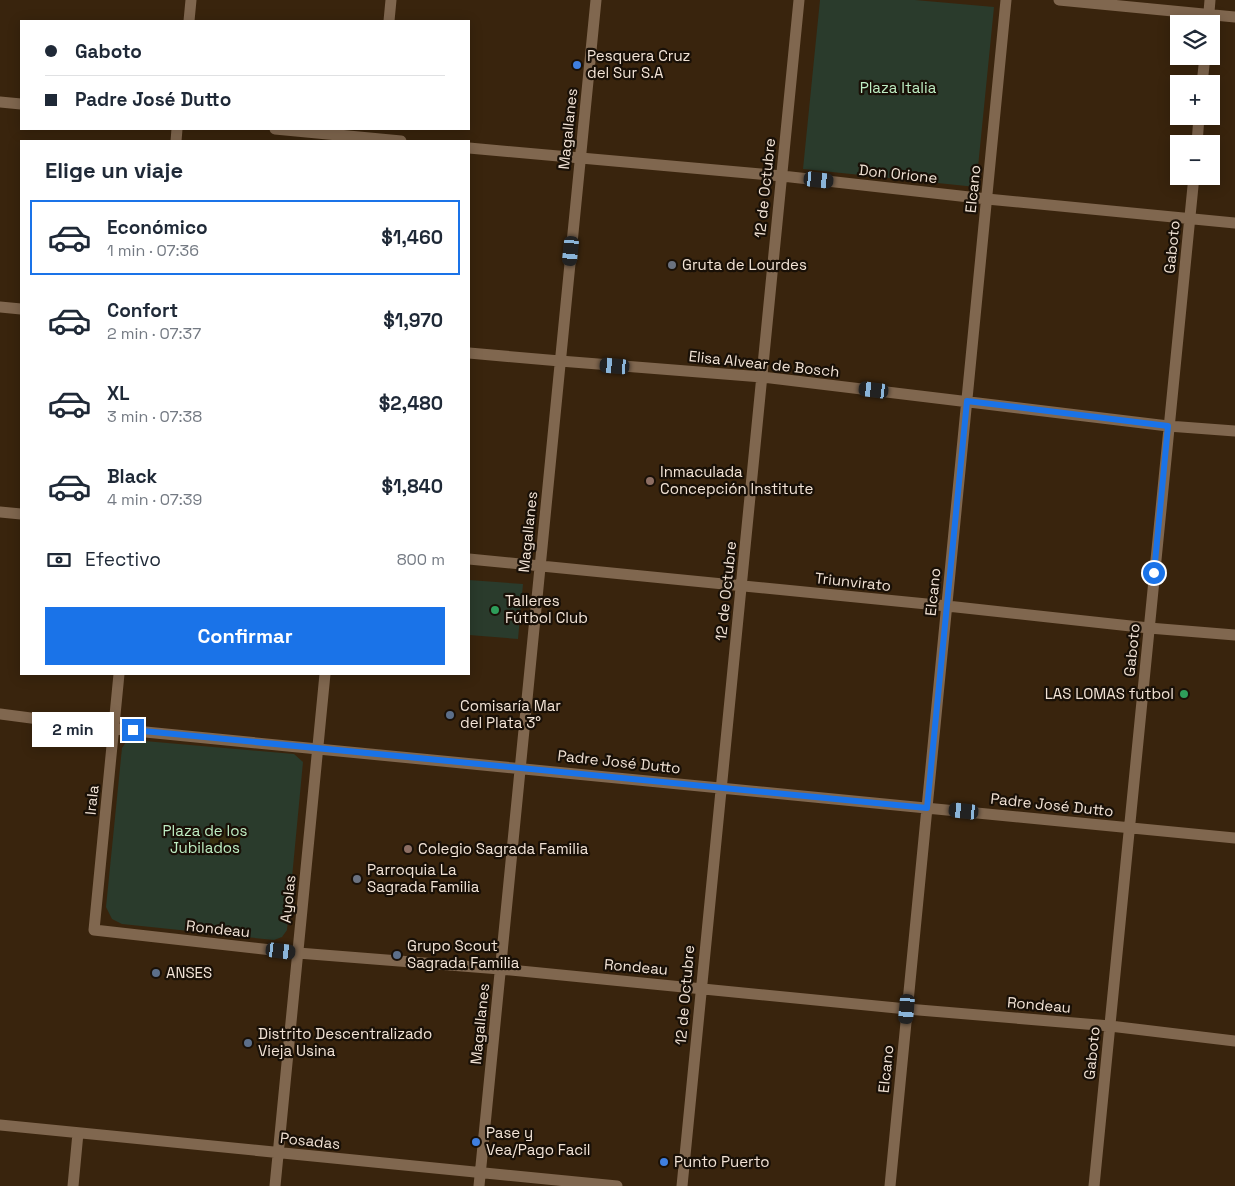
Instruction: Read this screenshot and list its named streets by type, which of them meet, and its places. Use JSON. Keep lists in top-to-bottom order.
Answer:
{
  "streets": {
    "street": [
      "Magallanes",
      "Don Orione",
      "12 de Octubre",
      "Elcano",
      "Gaboto",
      "Elisa Alvear de Bosch",
      "Triunvirato",
      "Padre José Dutto",
      "Irala",
      "Ayolas",
      "Rondeau",
      "Posadas"
    ]
  },
  "crossings": [
    ["Magallanes", "Don Orione"],
    ["Magallanes", "Elisa Alvear de Bosch"],
    ["Magallanes", "Triunvirato"],
    ["Magallanes", "Padre José Dutto"],
    ["Magallanes", "Rondeau"],
    ["Magallanes", "Posadas"],
    ["Don Orione", "12 de Octubre"],
    ["Don Orione", "Elcano"],
    ["Don Orione", "Gaboto"],
    ["12 de Octubre", "Elisa Alvear de Bosch"],
    ["12 de Octubre", "Triunvirato"],
    ["12 de Octubre", "Padre José Dutto"],
    ["12 de Octubre", "Rondeau"],
    ["Elcano", "Elisa Alvear de Bosch"],
    ["Elcano", "Triunvirato"],
    ["Elcano", "Padre José Dutto"],
    ["Elcano", "Rondeau"],
    ["Gaboto", "Elisa Alvear de Bosch"],
    ["Gaboto", "Triunvirato"],
    ["Gaboto", "Padre José Dutto"],
    ["Gaboto", "Rondeau"],
    ["Padre José Dutto", "Irala"],
    ["Padre José Dutto", "Ayolas"],
    ["Irala", "Rondeau"],
    ["Ayolas", "Rondeau"],
    ["Ayolas", "Posadas"]
  ],
  "parks": ["Plaza Italia", "Plaza de los Jubilados"],
  "places": [
    "Pesquera Cruz del Sur S.A",
    "Gruta de Lourdes",
    "Inmaculada Concepción Institute",
    "Talleres Fútbol Club",
    "LAS LOMAS futbol",
    "Comisaría Mar del Plata 3°",
    "Colegio Sagrada Familia",
    "Parroquia La Sagrada Familia",
    "Grupo Scout Sagrada Familia",
    "ANSES",
    "Distrito Descentralizado Vieja Usina",
    "Pase y Vea/Pago Facil",
    "Punto Puerto"
  ],
  "page": {
    "map_buttons": ["+", "−"],
    "banner": ["Gaboto", "Padre José Dutto"],
    "heading": "Elige un viaje",
    "list": [
      {
        "name": "Económico",
        "note": "1 min · 07:36",
        "value": "$1,460"
      },
      {
        "name": "Confort",
        "note": "2 min · 07:37",
        "value": "$1,970"
      },
      {
        "name": "XL",
        "note": "3 min · 07:38",
        "value": "$2,480"
      },
      {
        "name": "Black",
        "note": "4 min · 07:39",
        "value": "$1,840"
      }
    ],
    "pay": ["Efectivo", "800 m"],
    "buttons": "Confirmar",
    "bubble": "2 min"
  }
}
